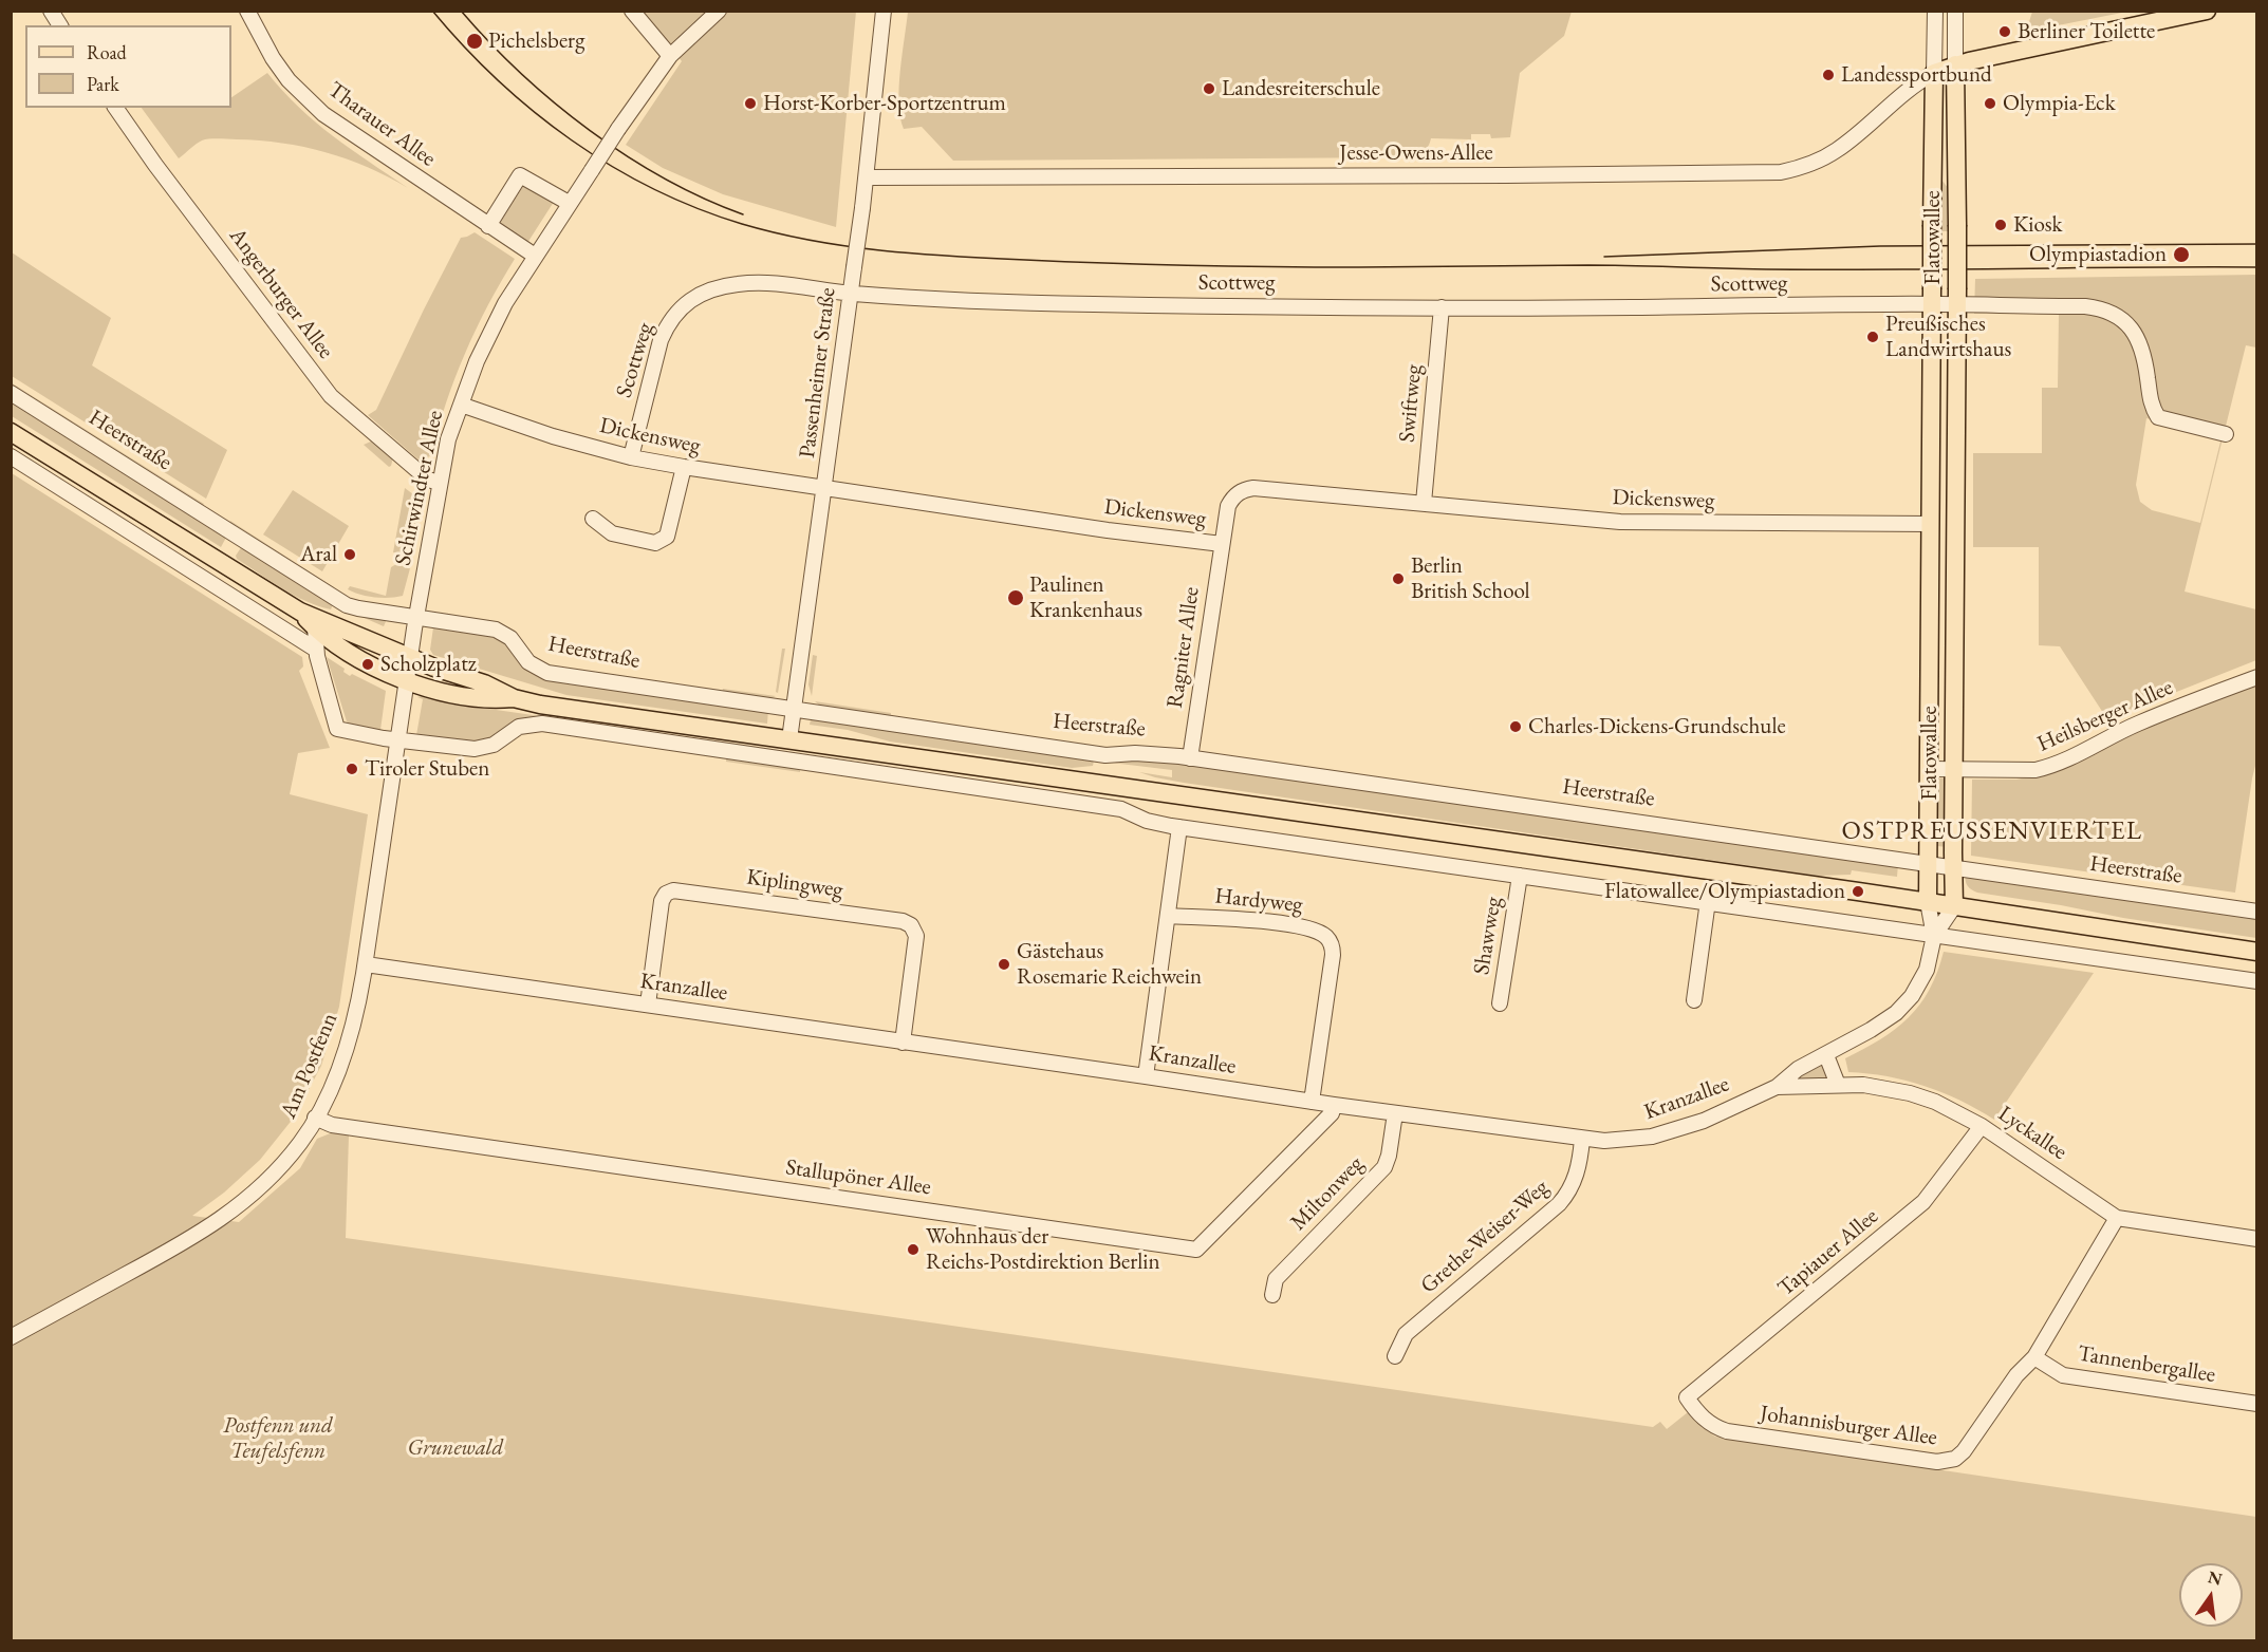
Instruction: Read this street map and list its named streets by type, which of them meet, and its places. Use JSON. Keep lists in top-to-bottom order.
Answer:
{
  "streets": {
    "main road": ["Flatowallee"],
    "street": [
      "Tharauer Allee",
      "Jesse-Owens-Allee",
      "Scottweg",
      "Angerburger Allee",
      "Passenheimer Straße",
      "Swiftweg",
      "Dickensweg",
      "Heerstraße",
      "Schirwindter Allee",
      "Ragniter Allee",
      "Heilsberger Allee",
      "Kiplingweg",
      "Hardyweg",
      "Shawweg",
      "Kranzallee",
      "Am Postfenn",
      "Lyckallee",
      "Stallupöner Allee",
      "Miltonweg",
      "Grethe-Weiser-Weg",
      "Tapiauer Allee",
      "Tannenbergallee",
      "Johannisburger Allee"
    ]
  },
  "crossings": [
    ["Tharauer Allee", "Schirwindter Allee"],
    ["Jesse-Owens-Allee", "Flatowallee"],
    ["Jesse-Owens-Allee", "Passenheimer Straße"],
    ["Flatowallee", "Scottweg"],
    ["Flatowallee", "Dickensweg"],
    ["Flatowallee", "Heerstraße"],
    ["Flatowallee", "Heilsberger Allee"],
    ["Scottweg", "Passenheimer Straße"],
    ["Scottweg", "Swiftweg"],
    ["Scottweg", "Dickensweg"],
    ["Angerburger Allee", "Schirwindter Allee"],
    ["Passenheimer Straße", "Dickensweg"],
    ["Passenheimer Straße", "Heerstraße"],
    ["Swiftweg", "Dickensweg"],
    ["Dickensweg", "Schirwindter Allee"],
    ["Dickensweg", "Ragniter Allee"],
    ["Heerstraße", "Schirwindter Allee"],
    ["Heerstraße", "Ragniter Allee"],
    ["Schirwindter Allee", "Am Postfenn"],
    ["Kiplingweg", "Kranzallee"],
    ["Hardyweg", "Kranzallee"],
    ["Kranzallee", "Am Postfenn"],
    ["Kranzallee", "Lyckallee"],
    ["Kranzallee", "Stallupöner Allee"],
    ["Kranzallee", "Miltonweg"],
    ["Kranzallee", "Grethe-Weiser-Weg"],
    ["Am Postfenn", "Stallupöner Allee"],
    ["Lyckallee", "Tapiauer Allee"],
    ["Lyckallee", "Johannisburger Allee"],
    ["Tapiauer Allee", "Johannisburger Allee"],
    ["Tannenbergallee", "Johannisburger Allee"]
  ],
  "districts": ["OSTPREUSSENVIERTEL"],
  "parks": ["Postfenn und Teufelsfenn", "Grunewald"],
  "places": [
    "Berliner Toilette",
    "Pichelsberg",
    "Landessportbund",
    "Landesreiterschule",
    "Horst-Korber-Sportzentrum",
    "Olympia-Eck",
    "Kiosk",
    "Olympiastadion",
    "Preußisches Landwirtshaus",
    "Aral",
    "Berlin British School",
    "Paulinen Krankenhaus",
    "Scholzplatz",
    "Charles-Dickens-Grundschule",
    "Tiroler Stuben",
    "Flatowallee/Olympiastadion",
    "Gästehaus Rosemarie Reichwein",
    "Wohnhaus der Reichs-Postdirektion Berlin"
  ],
  "legend": ["Road", "Park"],
  "north": "top"
}
